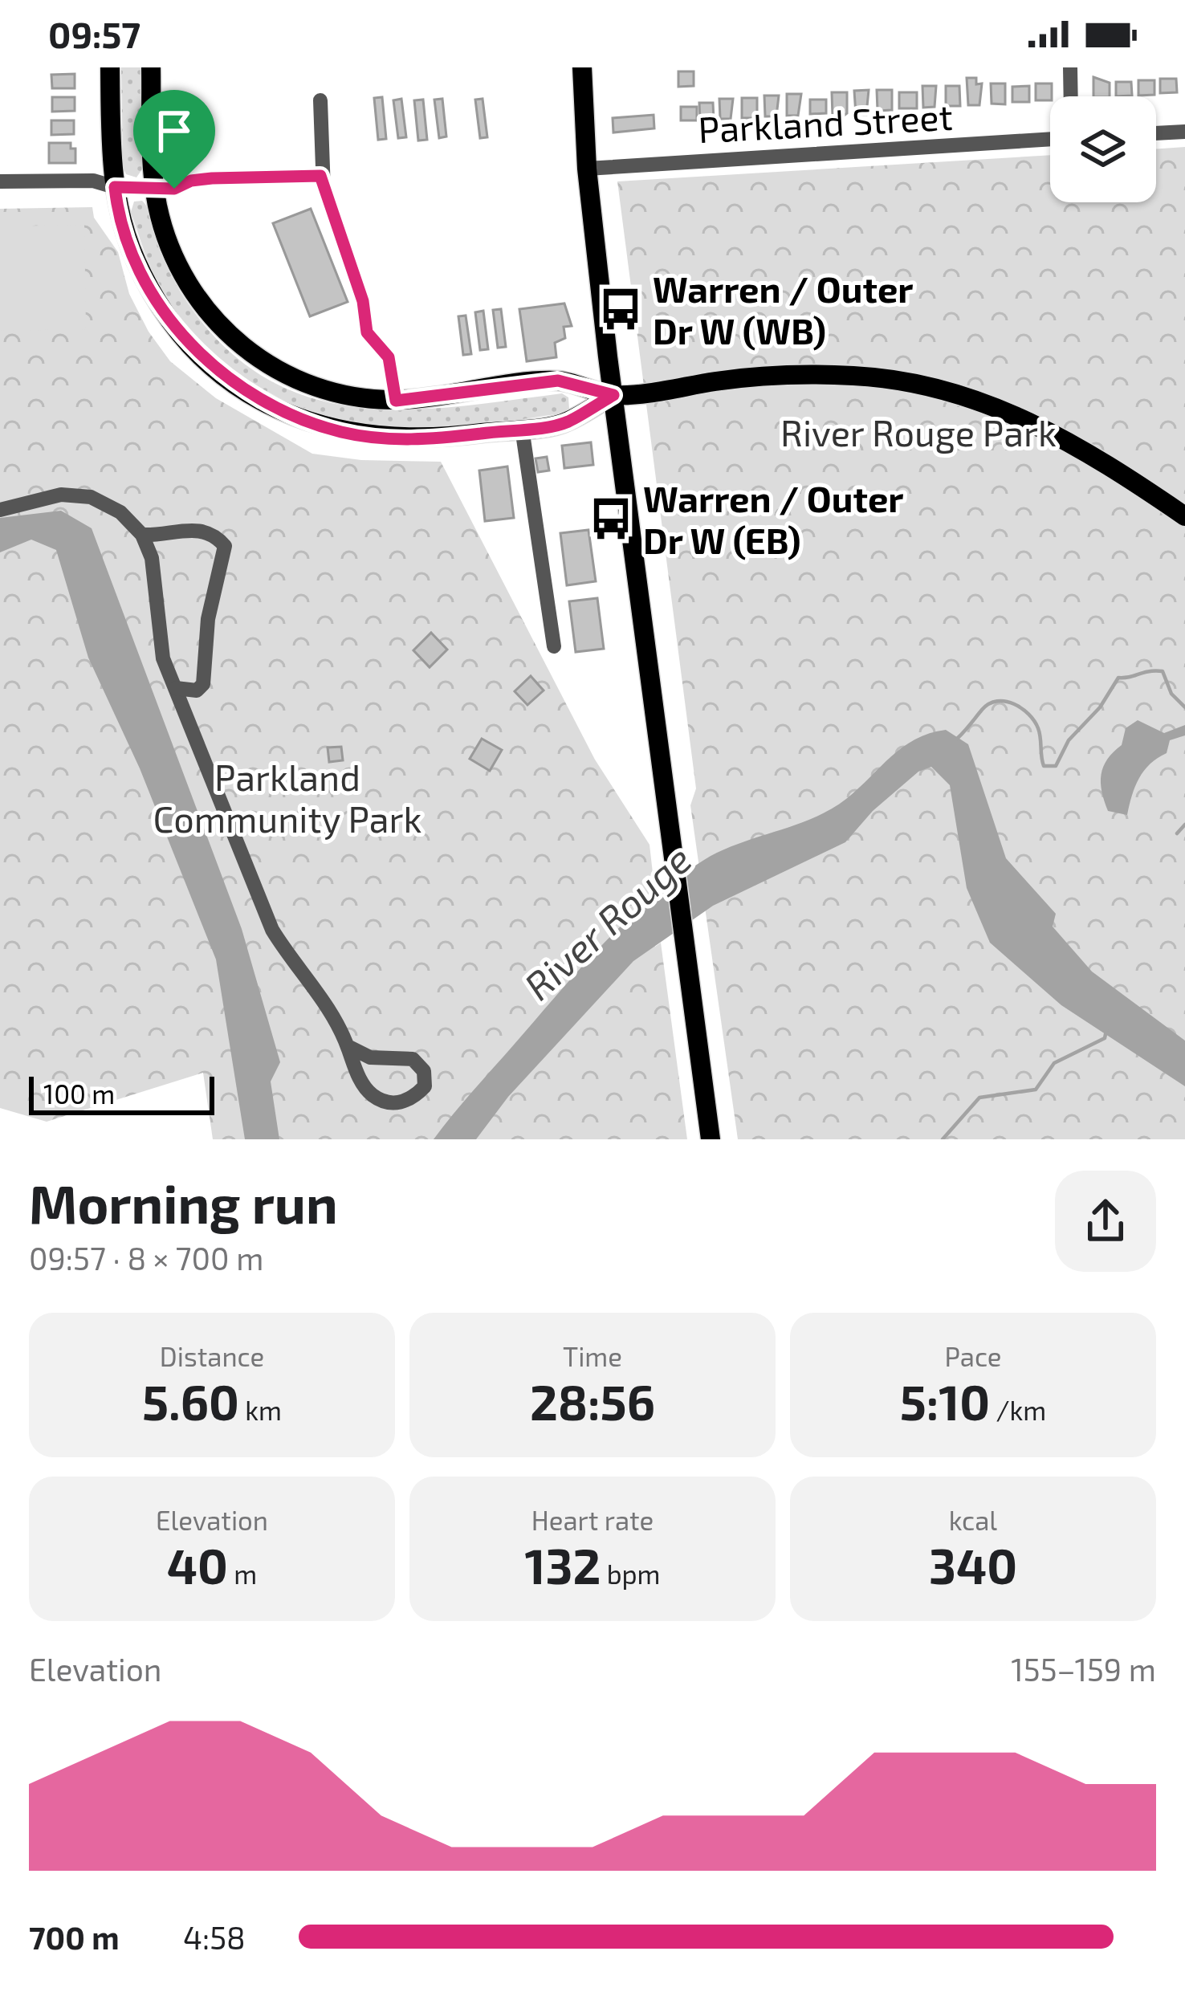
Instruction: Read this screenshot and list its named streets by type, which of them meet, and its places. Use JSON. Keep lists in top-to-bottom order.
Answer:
{
  "streets": {
    "street": ["Parkland Street"]
  },
  "water": ["River Rouge"],
  "parks": ["River Rouge Park", "Parkland Community Park"],
  "places": {
    "bus stop": ["Warren / Outer Dr W (WB)", "Warren / Outer Dr W (EB)"]
  },
  "scale_bar": "100 m",
  "page": {
    "status": "09:57",
    "scale": "100 m",
    "heading": ["Morning run", "09:57 · 8 × 700 m"],
    "stats": [
      ["Distance", "5.60 km"],
      ["Time", "28:56"],
      ["Pace", "5:10 /km"],
      ["Elevation", "40 m"],
      ["Heart rate", "132 bpm"],
      ["kcal", "340"]
    ],
    "chart": ["Elevation", "155–159 m"],
    "list": [
      {
        "name": "700 m",
        "note": "4:58"
      }
    ]
  }
}
